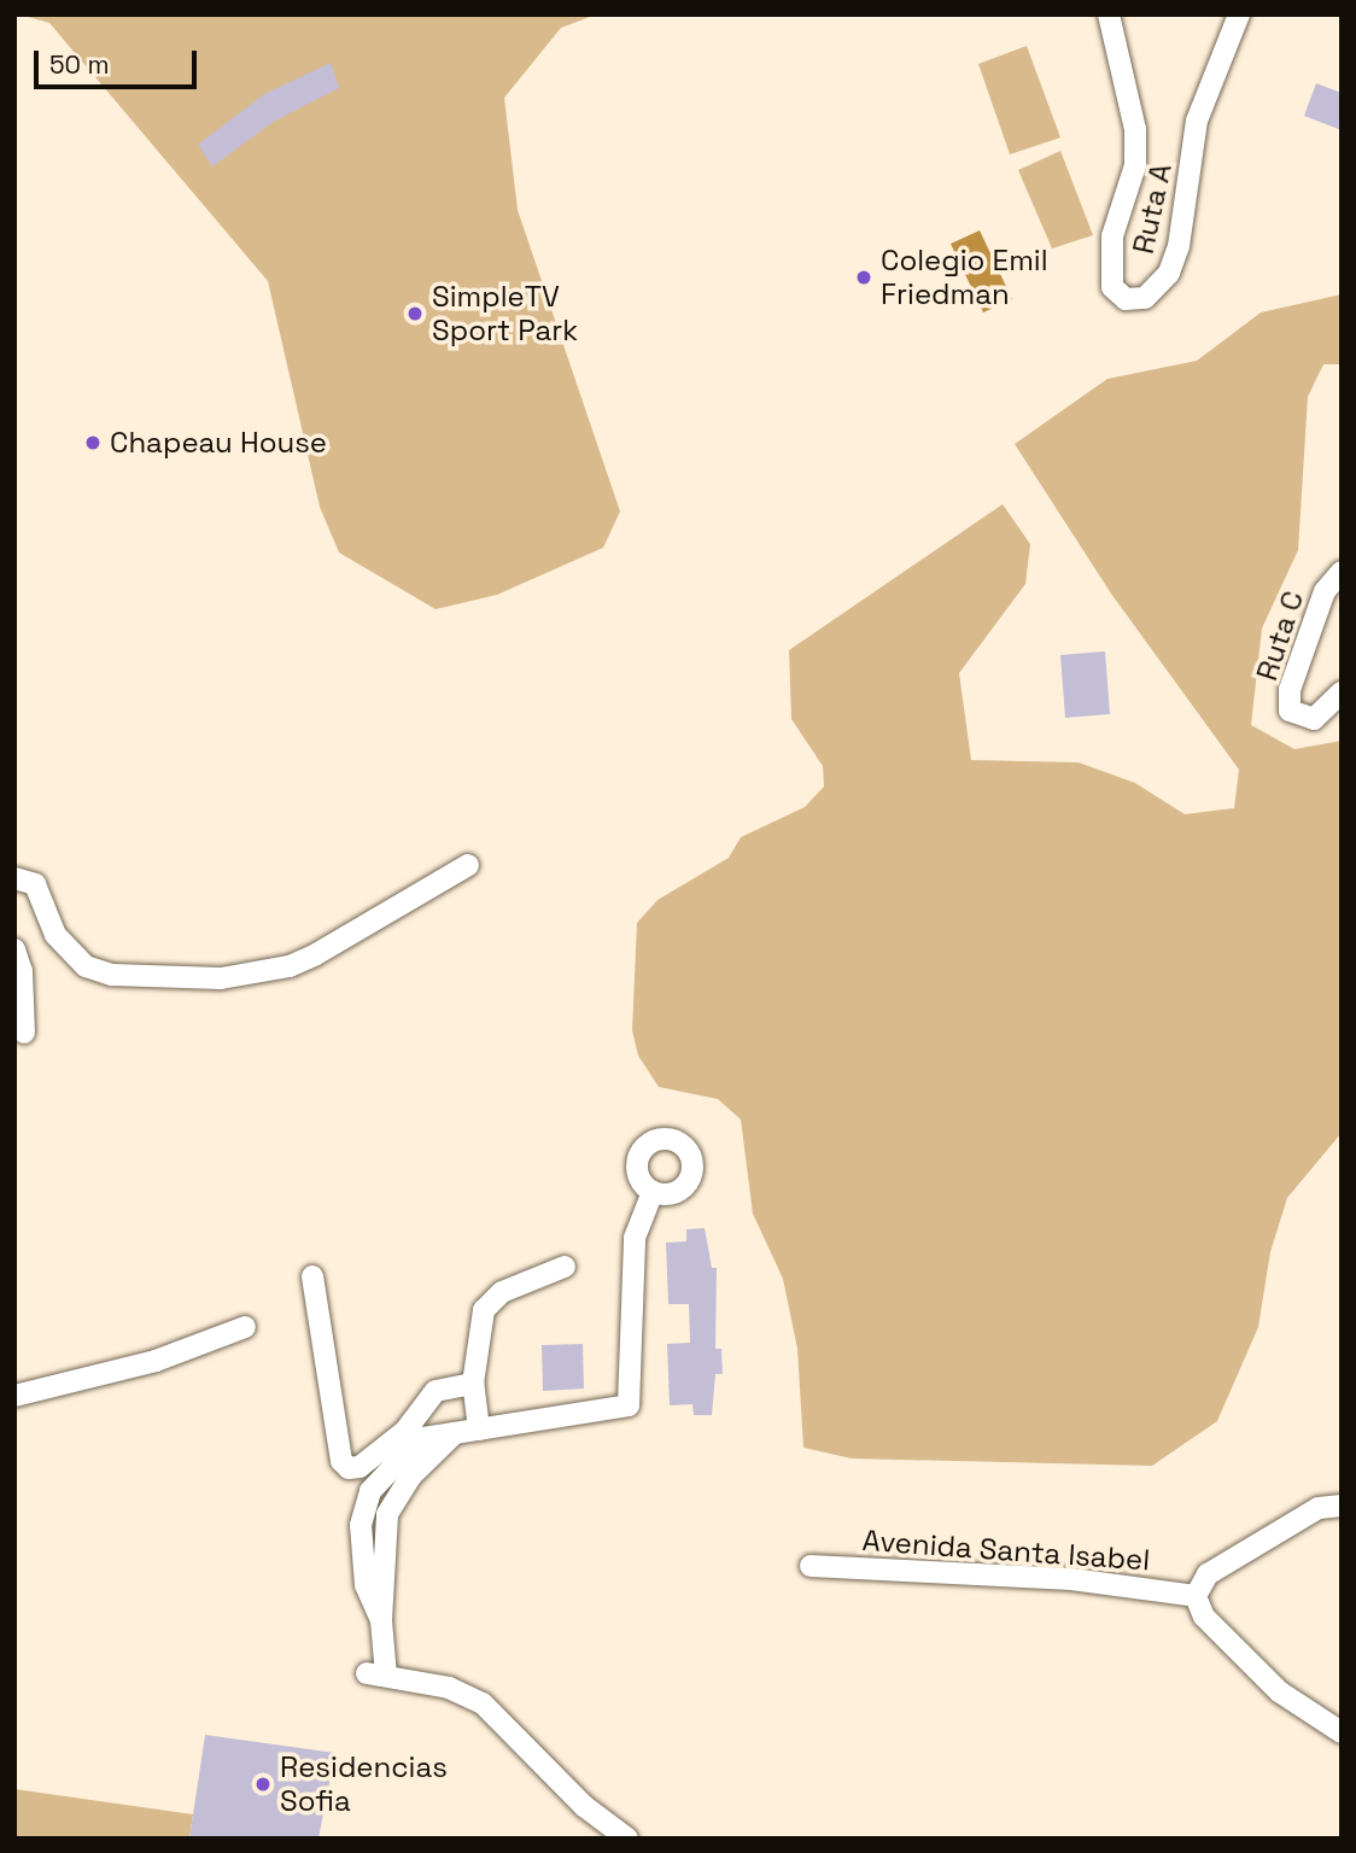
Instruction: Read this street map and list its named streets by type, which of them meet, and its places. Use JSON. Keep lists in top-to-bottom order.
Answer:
{
  "streets": {
    "street": ["Ruta A", "Ruta C", "Avenida Santa Isabel"]
  },
  "places": [
    "Colegio Emil Friedman",
    "SimpleTV Sport Park",
    "Chapeau House",
    "Residencias Sofia"
  ],
  "scale_bar": "50 m"
}
